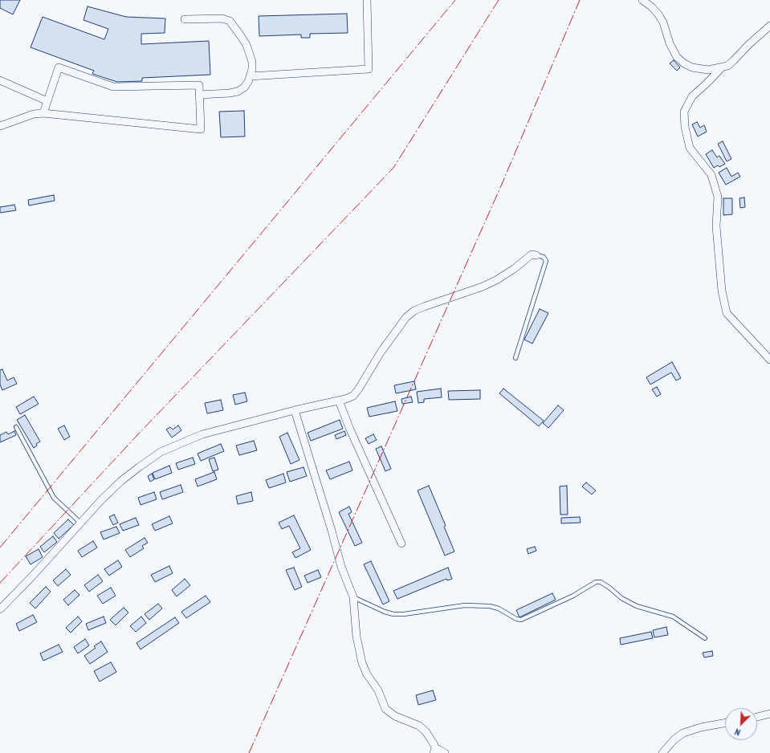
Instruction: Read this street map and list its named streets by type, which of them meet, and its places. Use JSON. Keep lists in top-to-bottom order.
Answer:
{
  "north": "bottom left"
}
